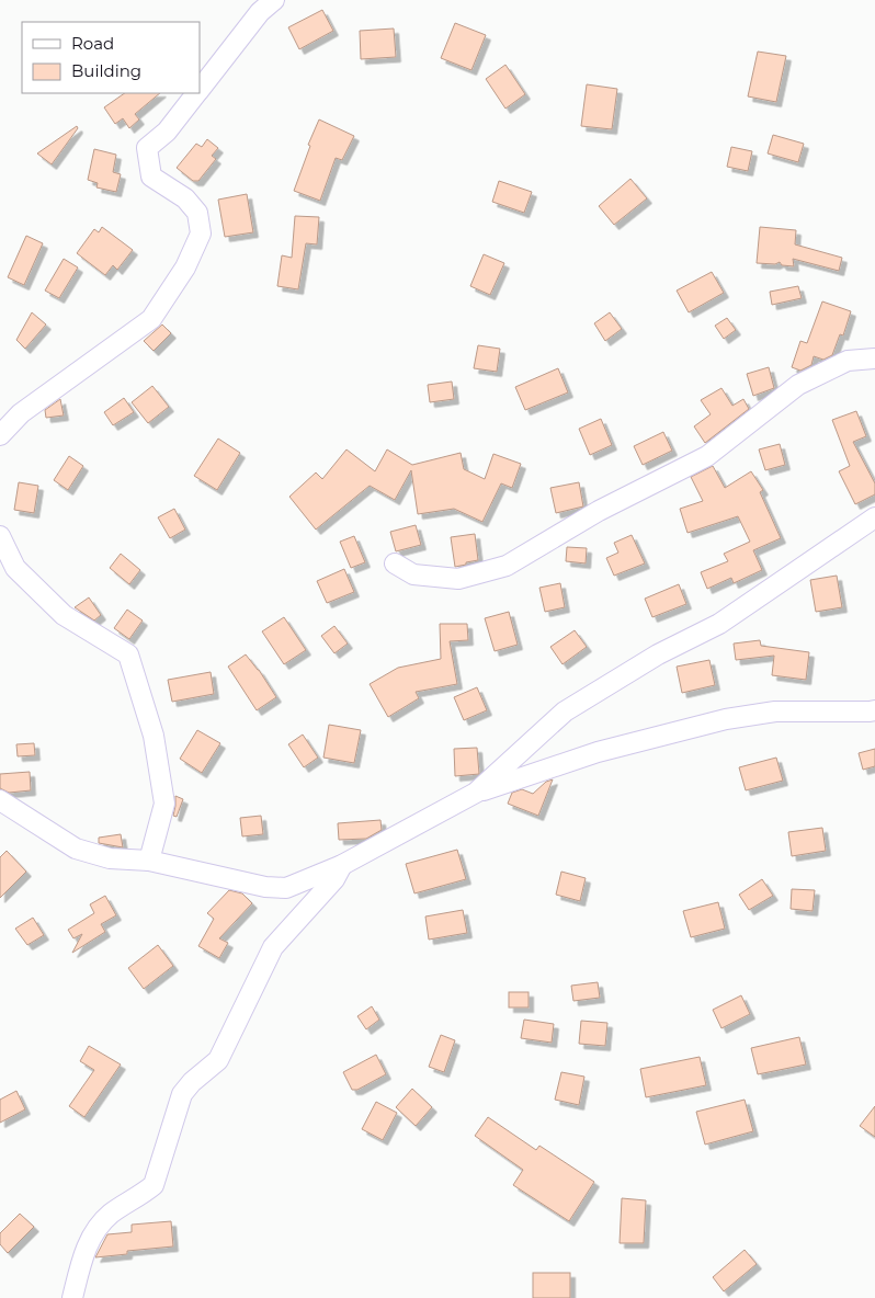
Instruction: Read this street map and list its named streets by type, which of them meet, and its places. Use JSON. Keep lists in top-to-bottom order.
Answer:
{
  "legend": ["Road", "Building"]
}
